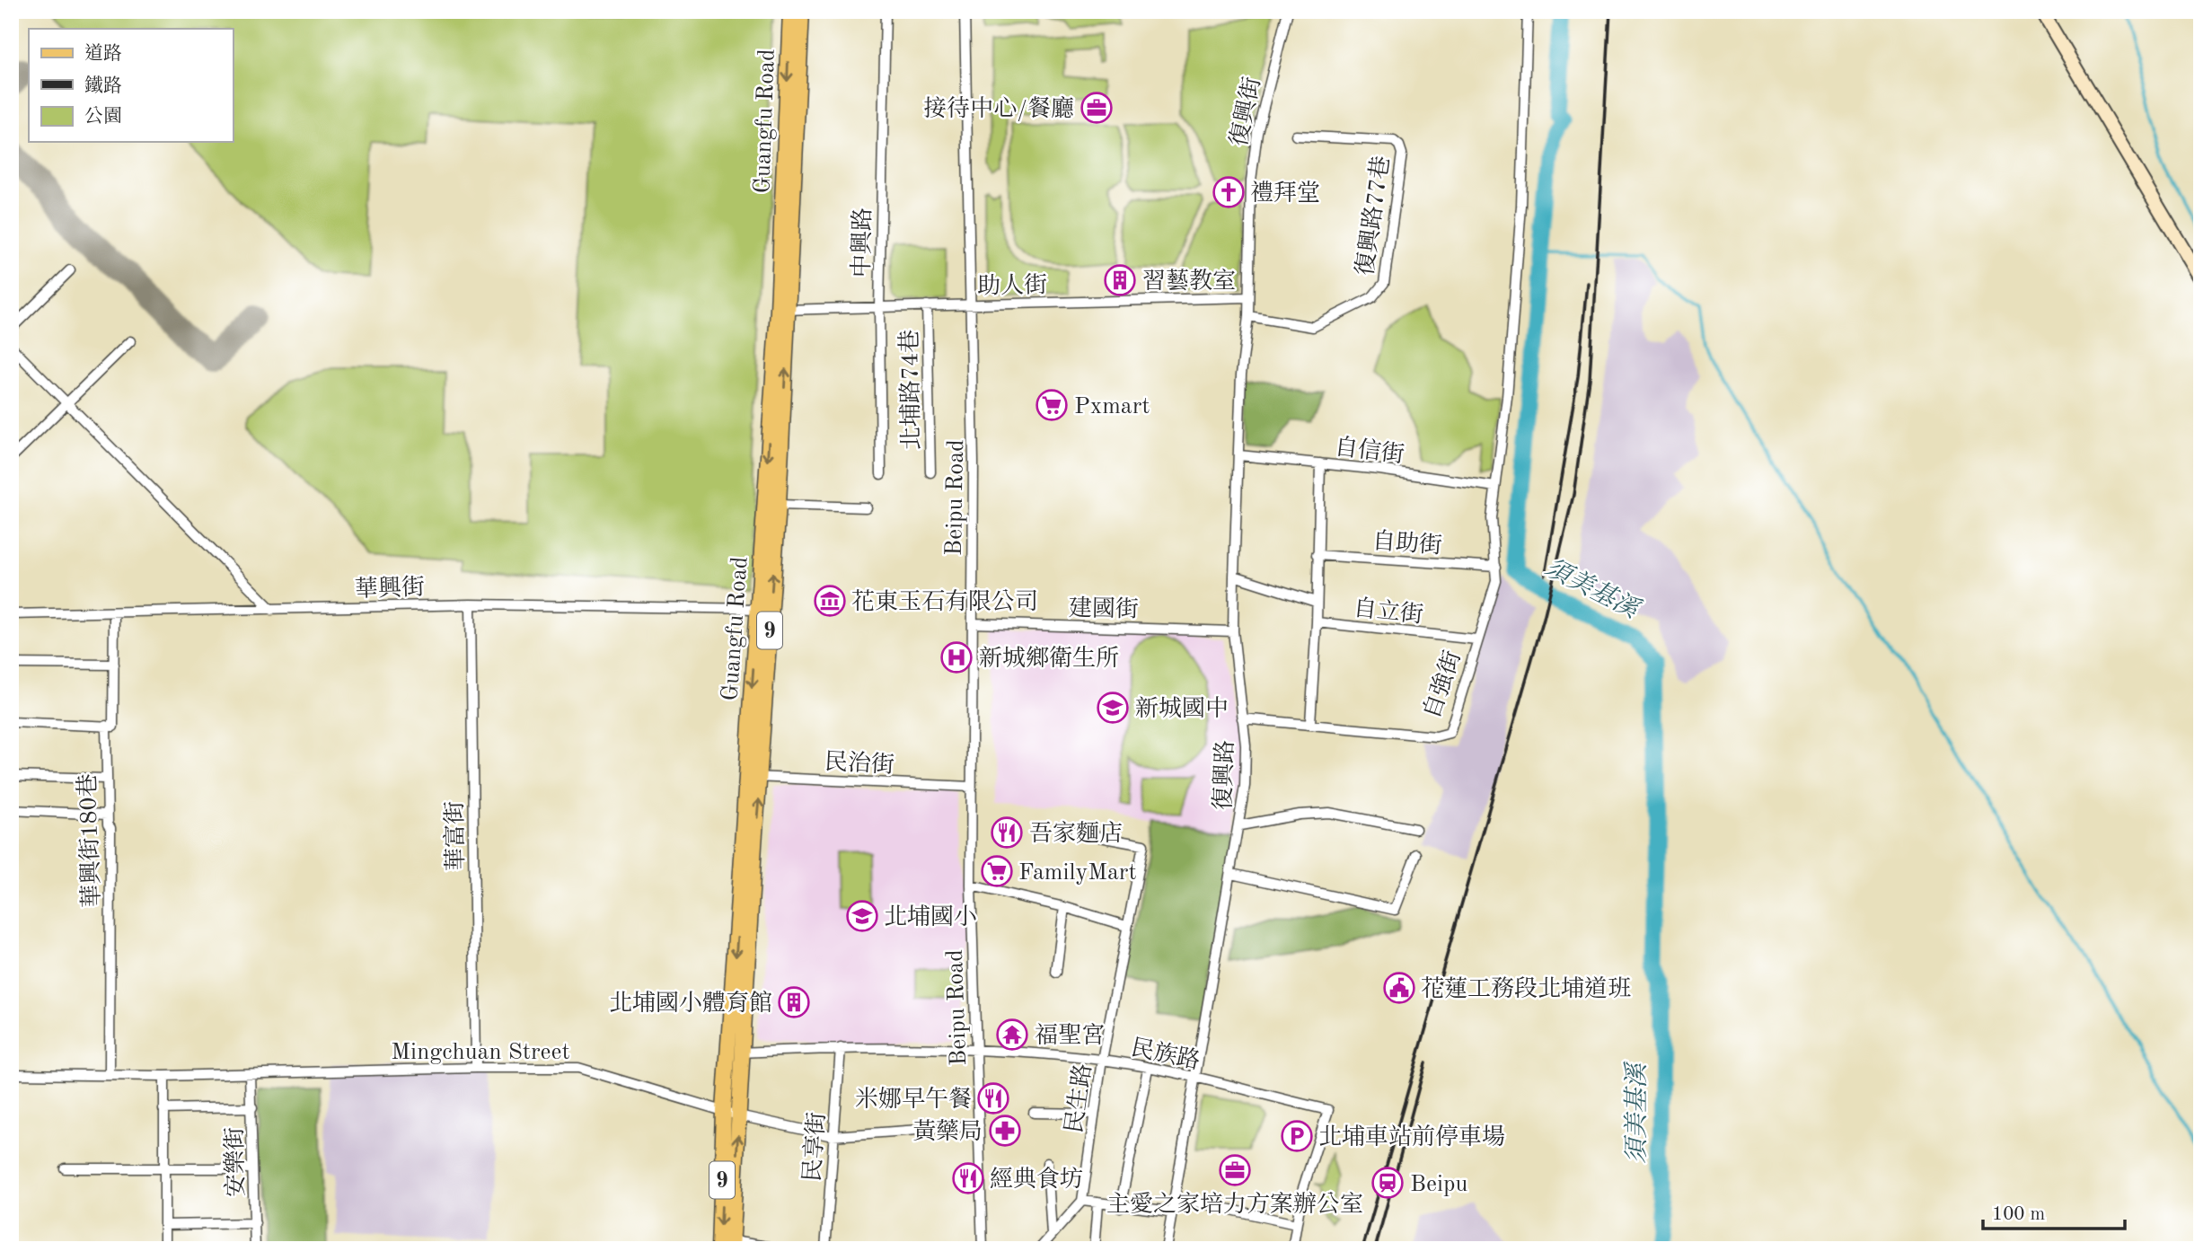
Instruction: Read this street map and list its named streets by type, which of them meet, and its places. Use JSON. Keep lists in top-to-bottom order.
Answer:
{
  "streets": {
    "main road": ["Guangfu Road", "9"],
    "street": [
      "復興街",
      "復興路77巷",
      "中興路",
      "助人街",
      "北埔路74巷",
      "自信街",
      "Beipu Road",
      "自助街",
      "華興街",
      "建國街",
      "自立街",
      "自強街",
      "民治街",
      "復興路",
      "華富街",
      "華興街180巷",
      "Mingchuan Street",
      "民族路",
      "民生路",
      "民享街",
      "安樂街"
    ]
  },
  "crossings": [
    ["復興街", "助人街"],
    ["復興街", "復興路"],
    ["Guangfu Road", "助人街"],
    ["Guangfu Road", "華興街"],
    ["Guangfu Road", "民治街"],
    ["Guangfu Road", "Mingchuan Street"],
    ["Guangfu Road", "民族路"],
    ["復興路77巷", "復興路"],
    ["中興路", "助人街"],
    ["助人街", "北埔路74巷"],
    ["助人街", "Beipu Road"],
    ["助人街", "復興路"],
    ["自信街", "自強街"],
    ["自信街", "復興路"],
    ["Beipu Road", "建國街"],
    ["Beipu Road", "民治街"],
    ["Beipu Road", "Mingchuan Street"],
    ["Beipu Road", "民族路"],
    ["自助街", "自強街"],
    ["華興街", "華富街"],
    ["華興街", "華興街180巷"],
    ["建國街", "復興路"],
    ["自立街", "自強街"],
    ["自強街", "復興路"],
    ["復興路", "民族路"],
    ["華富街", "Mingchuan Street"],
    ["華興街180巷", "Mingchuan Street"],
    ["Mingchuan Street", "民享街"],
    ["Mingchuan Street", "安樂街"],
    ["民族路", "民生路"],
    ["民族路", "民享街"]
  ],
  "water": ["須美基溪"],
  "places": {
    "office": ["接待中心/餐廳", "主愛之家培力方案辦公室"],
    "church": ["禮拜堂"],
    "building": ["習藝教室", "北埔國小體育館"],
    "supermarket": ["Pxmart", "FamilyMart"],
    "museum": ["花東玉石有限公司"],
    "hospital": ["新城鄉衛生所"],
    "school or university": ["新城國中", "北埔國小"],
    "restaurant": ["吾家麵店", "米娜早午餐", "經典食坊"],
    "public building": ["花蓮工務段北埔道班"],
    "temple": ["福聖宮"],
    "pharmacy": ["黃藥局"],
    "parking": ["北埔車站前停車場"],
    "station": ["Beipu"]
  },
  "legend": ["道路", "鐵路", "公園"],
  "scale_bar": "100 m"
}
